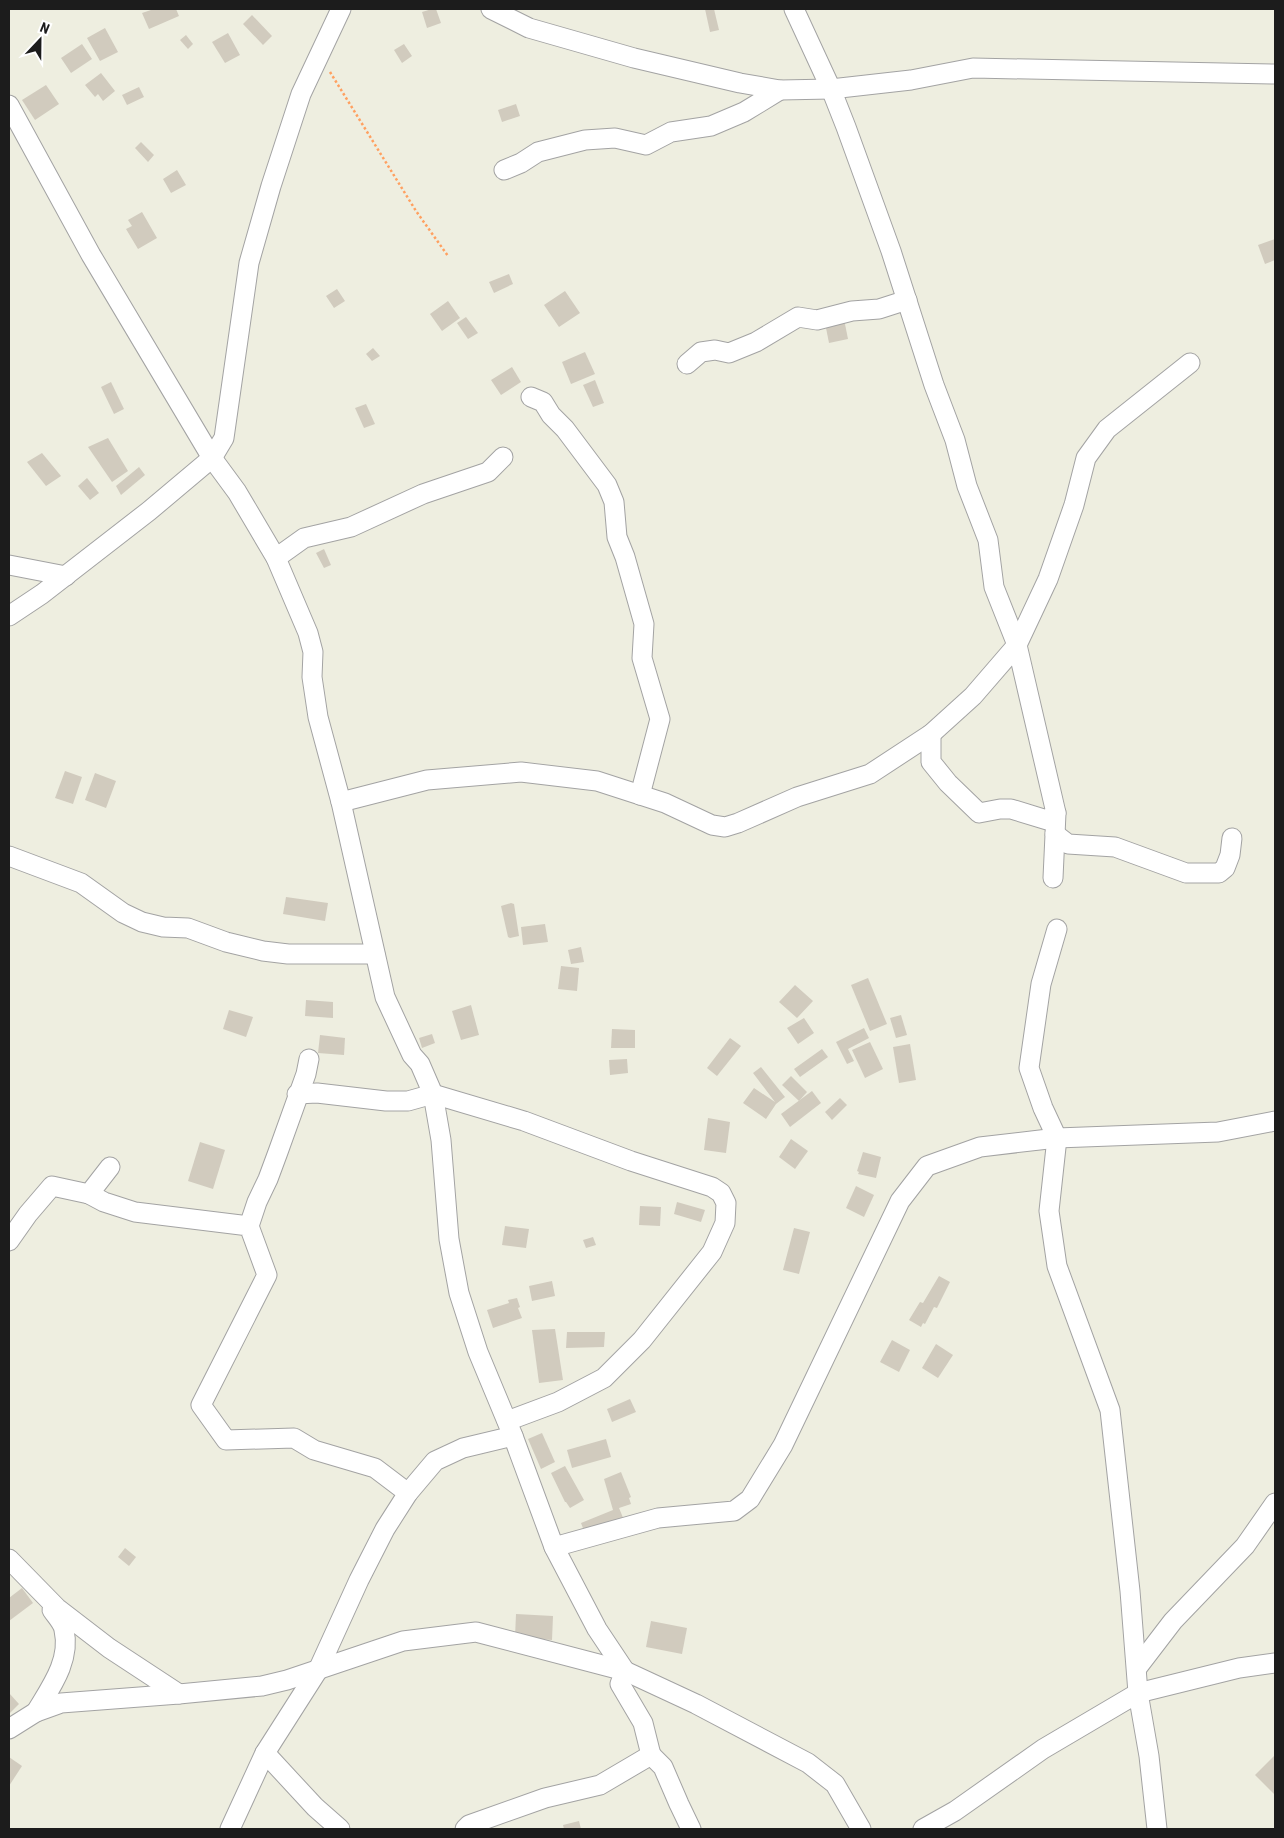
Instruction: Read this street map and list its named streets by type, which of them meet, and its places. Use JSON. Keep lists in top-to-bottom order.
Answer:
{
  "north": "top"
}
